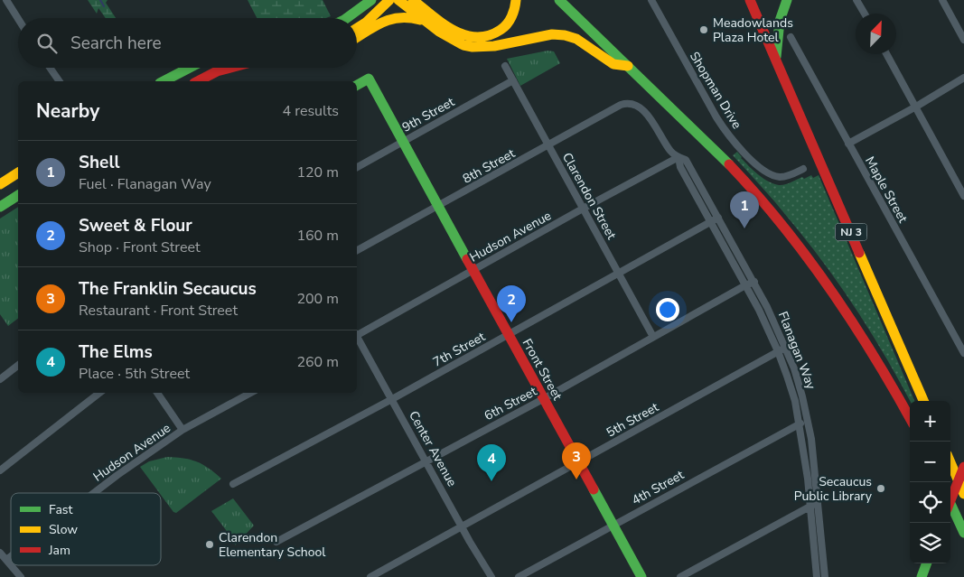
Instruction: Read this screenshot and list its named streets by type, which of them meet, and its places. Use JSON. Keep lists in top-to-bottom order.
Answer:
{
  "streets": {
    "main road": ["NJ 3", "Front Street"],
    "street": [
      "Shopman Drive",
      "9th Street",
      "8th Street",
      "Maple Street",
      "Clarendon Street",
      "Hudson Avenue",
      "7th Street",
      "Flanagan Way",
      "6th Street",
      "5th Street",
      "Center Avenue",
      "4th Street"
    ]
  },
  "crossings": [
    ["9th Street", "Clarendon Street"],
    ["9th Street", "Front Street"],
    ["8th Street", "Clarendon Street"],
    ["8th Street", "Flanagan Way"],
    ["8th Street", "Front Street"],
    ["Clarendon Street", "Hudson Avenue"],
    ["Clarendon Street", "7th Street"],
    ["Clarendon Street", "6th Street"],
    ["Hudson Avenue", "Flanagan Way"],
    ["Hudson Avenue", "Front Street"],
    ["7th Street", "Flanagan Way"],
    ["7th Street", "Front Street"],
    ["7th Street", "Center Avenue"],
    ["Flanagan Way", "6th Street"],
    ["Flanagan Way", "5th Street"],
    ["Flanagan Way", "4th Street"],
    ["Front Street", "6th Street"],
    ["Front Street", "5th Street"],
    ["Front Street", "4th Street"],
    ["6th Street", "Center Avenue"],
    ["5th Street", "Center Avenue"]
  ],
  "places": ["Meadowlands Plaza Hotel", "Secaucus Public Library", "Clarendon Elementary School"],
  "legend": ["Fast", "Slow", "Jam"],
  "north": "top right",
  "page": {
    "search": "Search here",
    "heading": ["Nearby", "4 results"],
    "list": [
      {
        "mark": "1",
        "name": "Shell",
        "note": "Fuel · Flanagan Way",
        "value": "120 m"
      },
      {
        "mark": "2",
        "name": "Sweet & Flour",
        "note": "Shop · Front Street",
        "value": "160 m"
      },
      {
        "mark": "3",
        "name": "The Franklin Secaucus",
        "note": "Restaurant · Front Street",
        "value": "200 m"
      },
      {
        "mark": "4",
        "name": "The Elms",
        "note": "Place · 5th Street",
        "value": "260 m"
      }
    ],
    "pins": [
      "1",
      "2",
      "3",
      "4"
    ],
    "map_buttons": ["+", "−"]
  }
}
